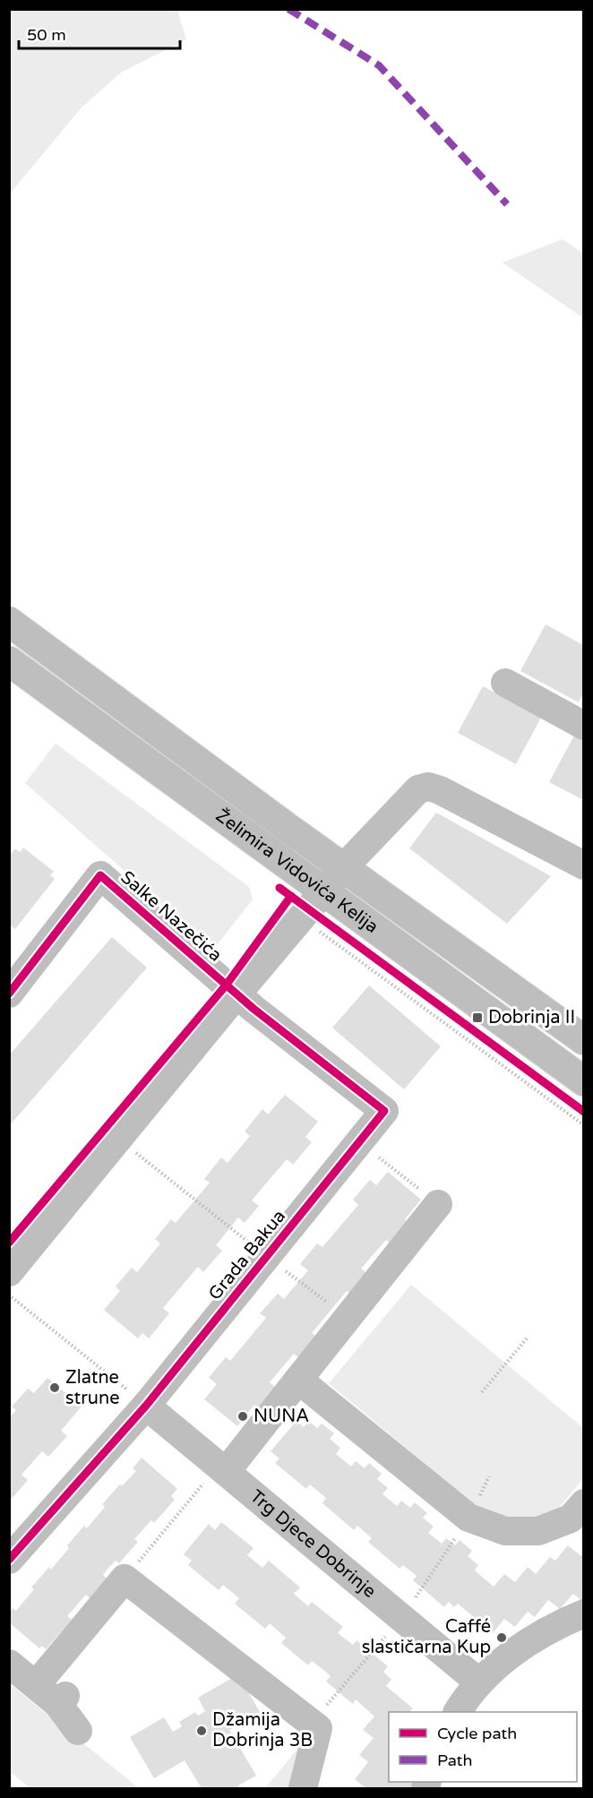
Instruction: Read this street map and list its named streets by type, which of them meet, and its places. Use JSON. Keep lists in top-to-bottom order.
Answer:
{
  "streets": {
    "main road": ["Želimira Vidovića Kelija"],
    "street": ["Salke Nazečića", "Grada Bakua", "Trg Djece Dobrinje"]
  },
  "crossings": [
    ["Salke Nazečića", "Grada Bakua"],
    ["Grada Bakua", "Trg Djece Dobrinje"]
  ],
  "places": {
    "transit": ["Dobrinja II"],
    "other": [
      "Zlatne strune",
      "NUNA",
      "Caffé slastičarna Kup",
      "Džamija Dobrinja 3B"
    ]
  },
  "legend": ["Cycle path", "Path"],
  "scale_bar": "50 m"
}
